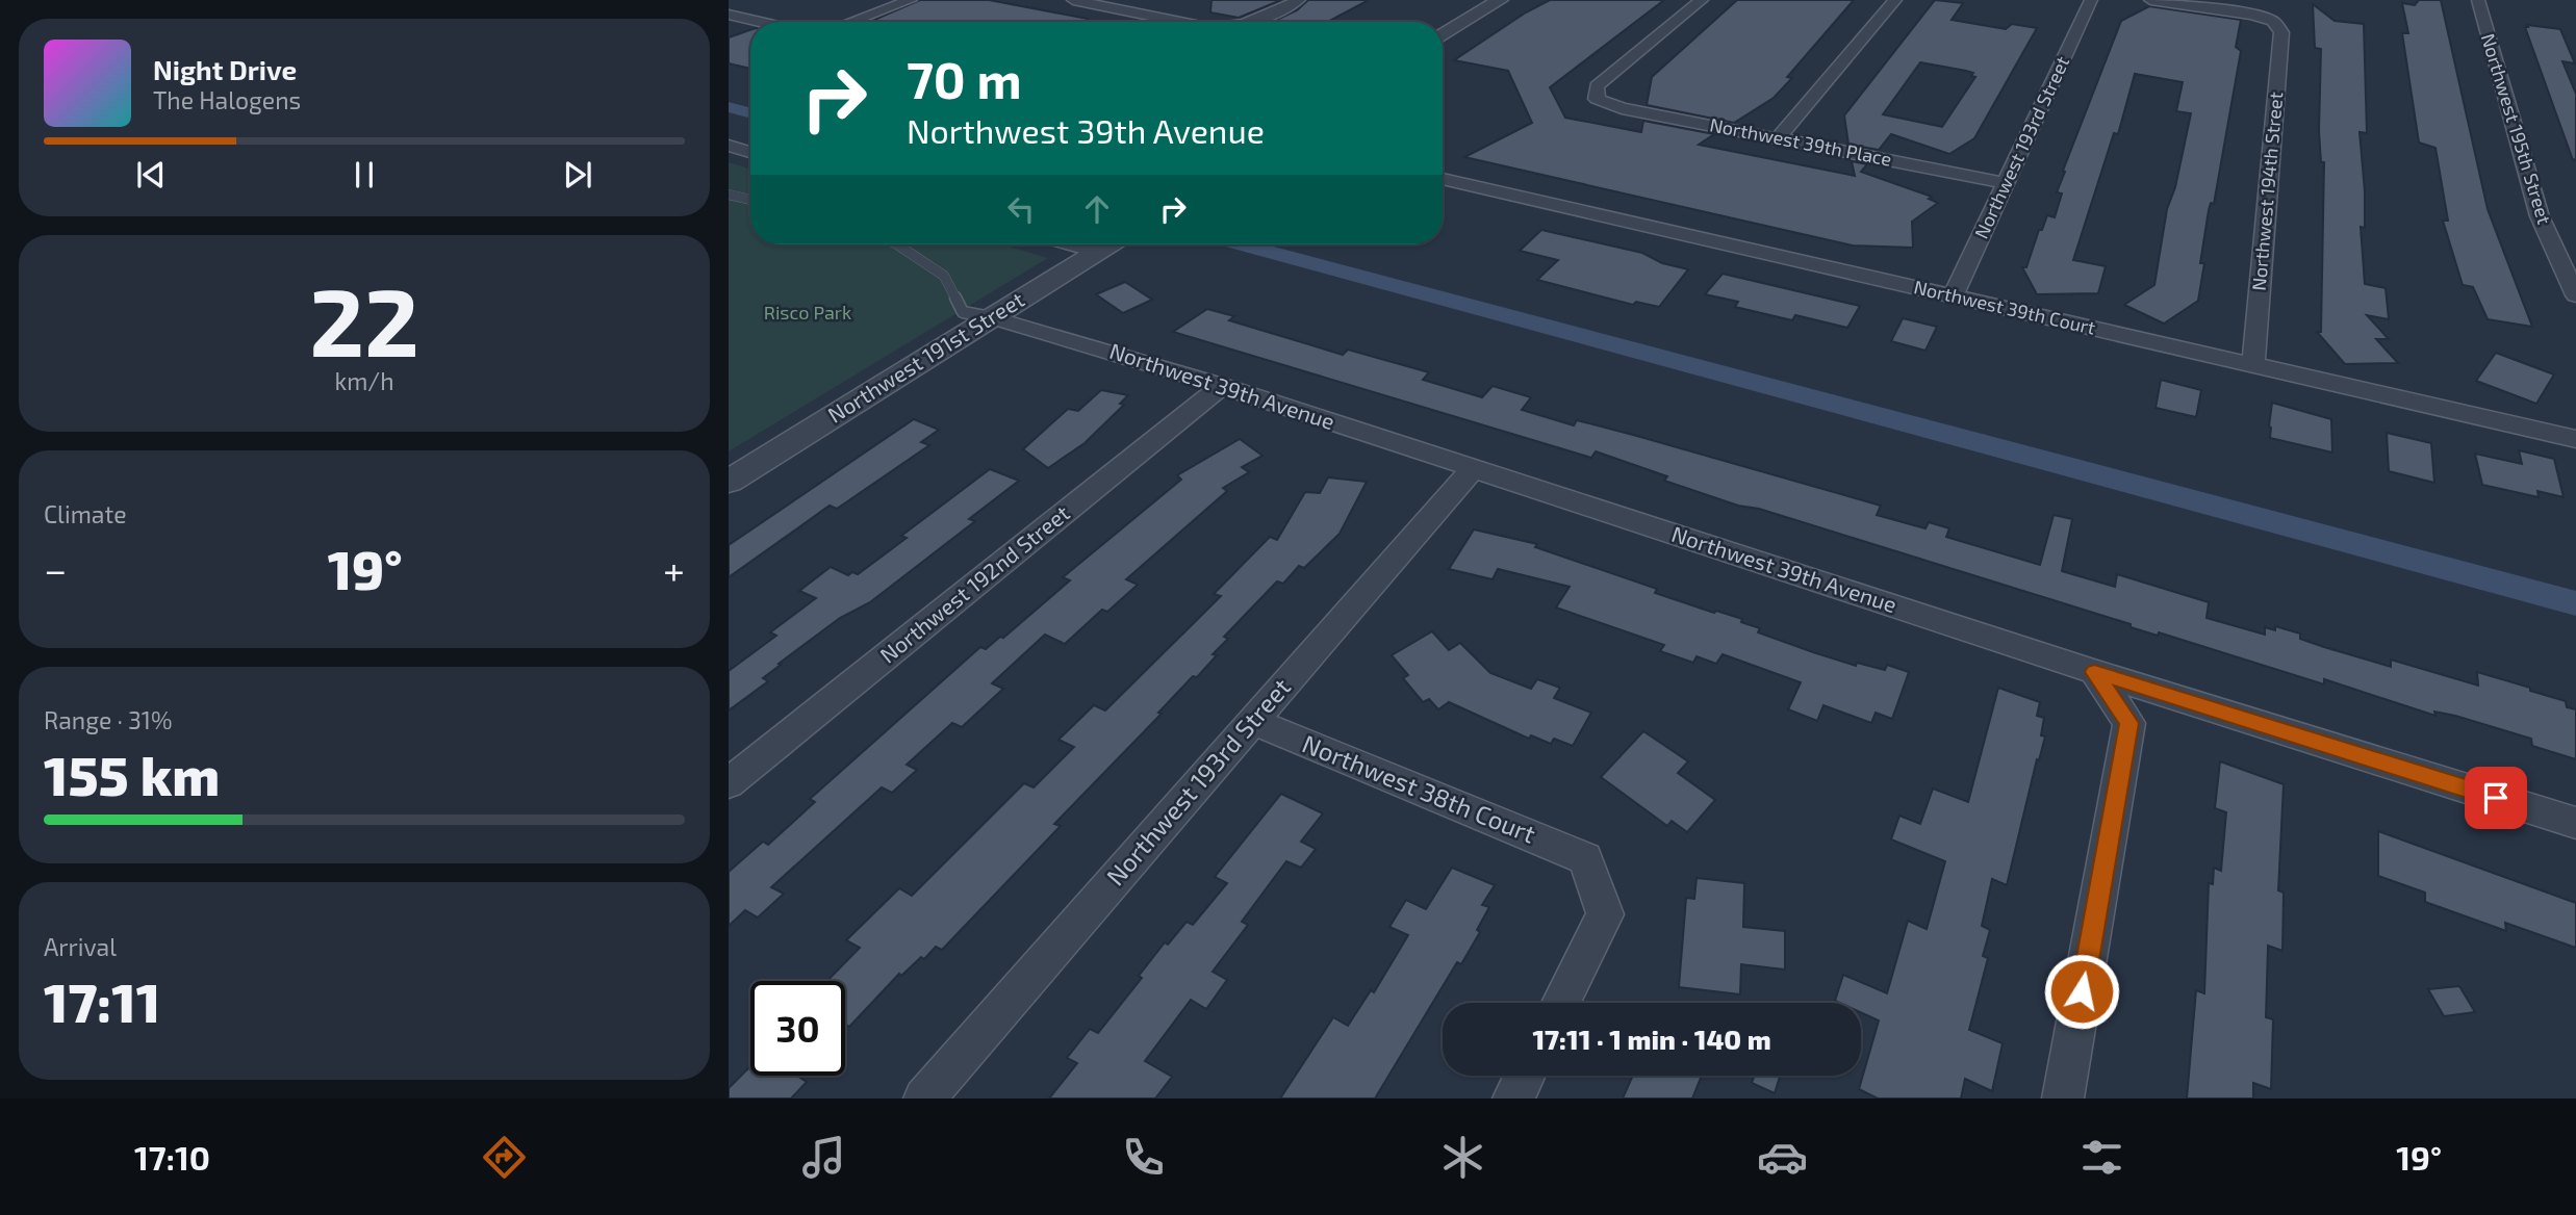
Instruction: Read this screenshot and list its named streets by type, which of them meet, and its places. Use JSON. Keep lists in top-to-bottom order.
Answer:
{
  "streets": {
    "street": [
      "Northwest 195th Street",
      "Northwest 39th Place",
      "Northwest 193rd Street",
      "Northwest 194th Street",
      "Northwest 39th Court",
      "Northwest 191st Street",
      "Northwest 39th Avenue",
      "Northwest 192nd Street",
      "Northwest 38th Court"
    ]
  },
  "crossings": [
    ["Northwest 39th Place", "Northwest 193rd Street"],
    ["Northwest 193rd Street", "Northwest 39th Court"],
    ["Northwest 193rd Street", "Northwest 39th Avenue"],
    ["Northwest 193rd Street", "Northwest 38th Court"],
    ["Northwest 194th Street", "Northwest 39th Court"],
    ["Northwest 191st Street", "Northwest 39th Avenue"],
    ["Northwest 39th Avenue", "Northwest 192nd Street"]
  ],
  "parks": ["Risco Park"],
  "page": {
    "turn": ["70 m", "Northwest 39th Avenue"],
    "song": ["Night Drive", "The Halogens"],
    "tile": [
      ["22", "km/h"],
      "Climate",
      ["Range · 31%", "155 km"],
      ["Arrival", "17:11"]
    ],
    "heat": ["−", "19°", "+"],
    "limit": "30",
    "trip": "17:11 · 1 min · 140 m",
    "tabs": ["17:10", "19°"]
  }
}
